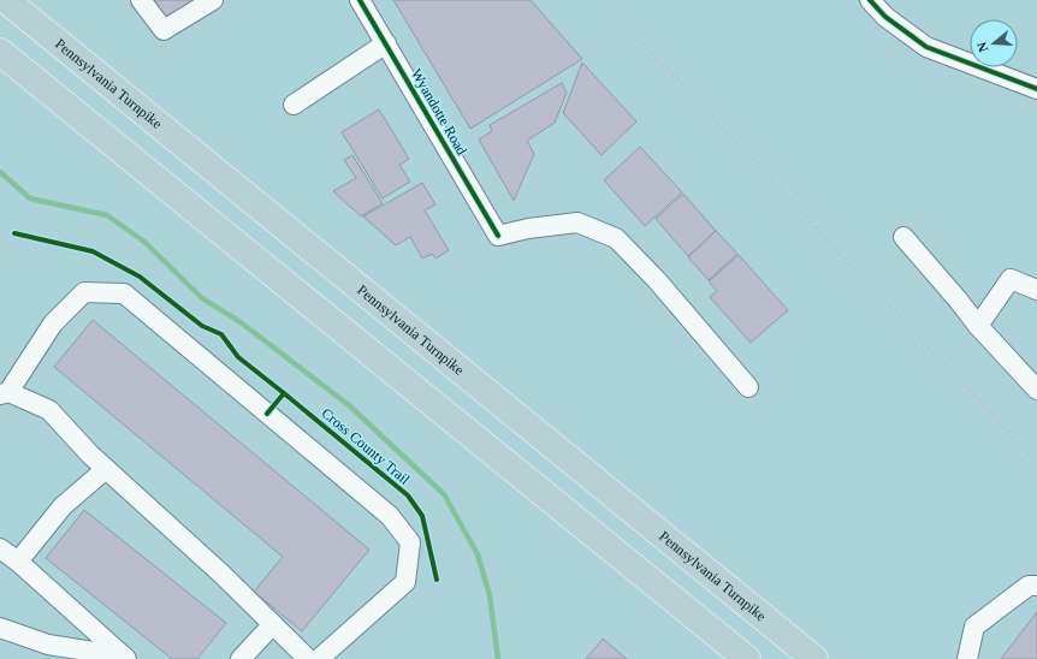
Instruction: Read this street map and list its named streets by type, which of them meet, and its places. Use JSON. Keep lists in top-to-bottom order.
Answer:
{
  "streets": {
    "highway": ["Pennsylvania Turnpike"],
    "street": ["Wyandotte Road"],
    "cycle path": ["Cross County Trail"]
  },
  "north": "left"
}
